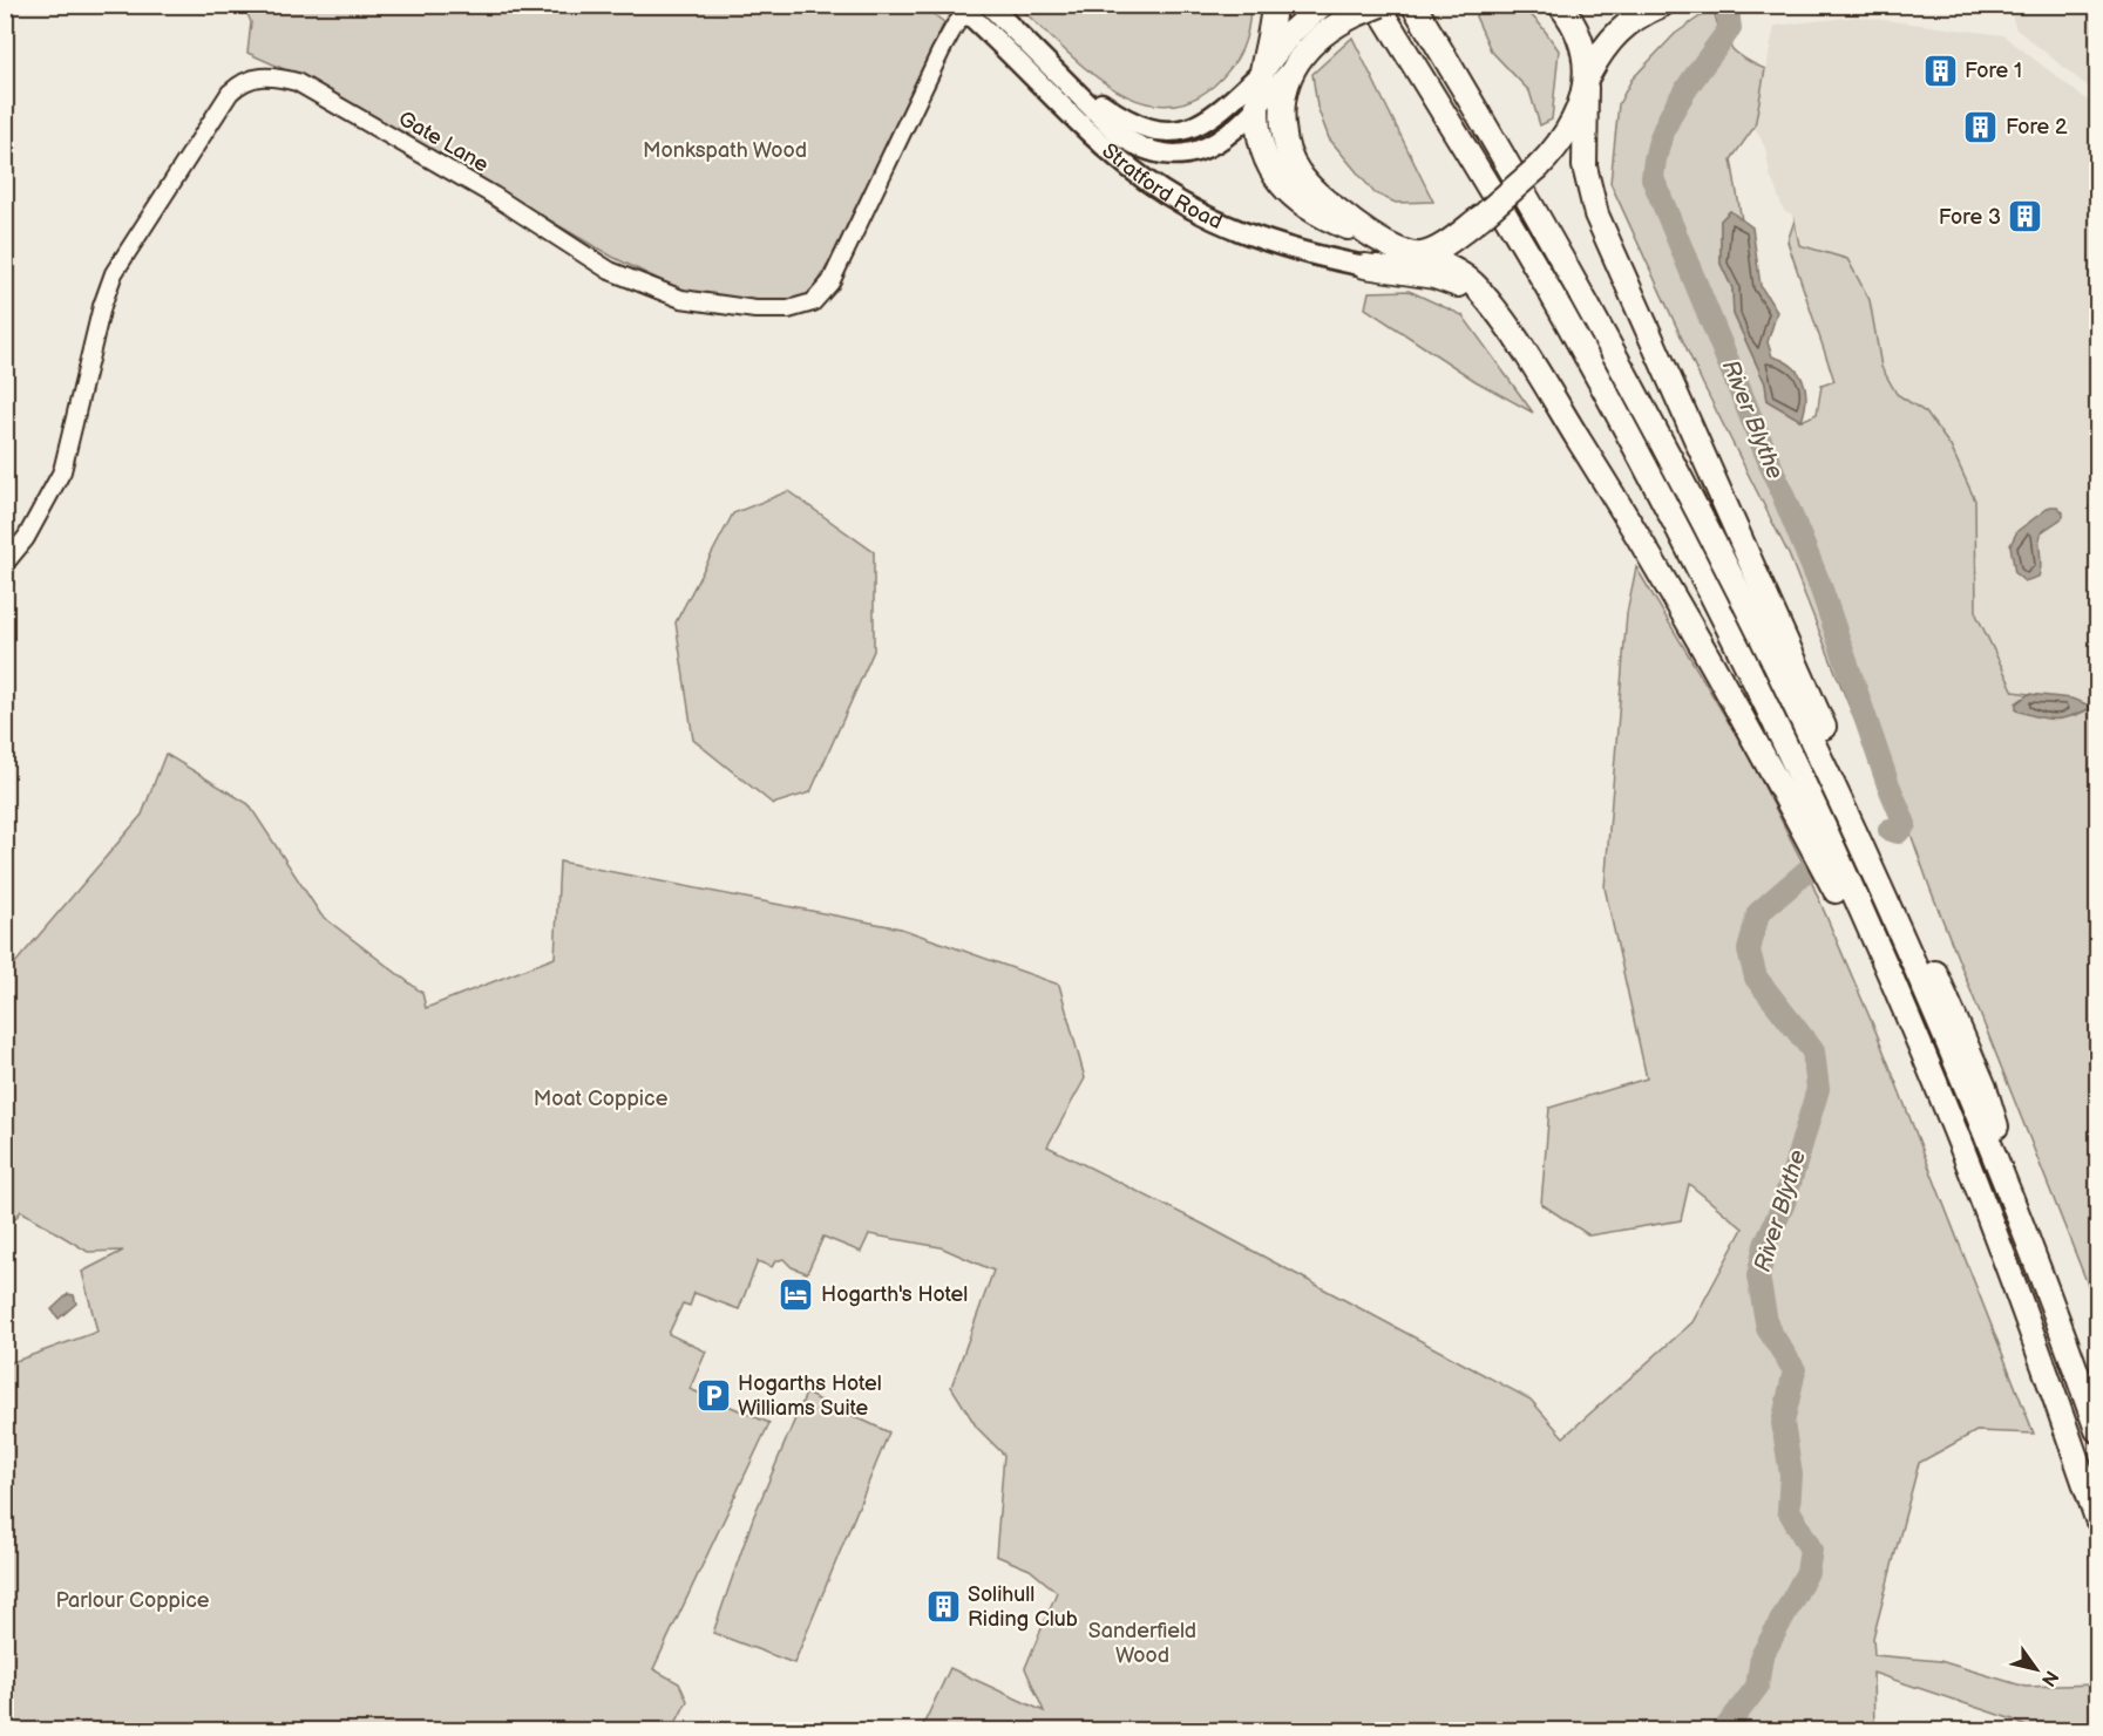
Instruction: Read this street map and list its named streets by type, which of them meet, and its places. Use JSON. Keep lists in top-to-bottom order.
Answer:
{
  "streets": {
    "main road": ["Stratford Road"],
    "street": ["Gate Lane"]
  },
  "crossings": [
    ["Gate Lane", "Stratford Road"]
  ],
  "water": ["River Blythe"],
  "parks": [
    "Monkspath Wood",
    "Moat Coppice",
    "Parlour Coppice",
    "Sanderfield Wood"
  ],
  "places": {
    "building": [
      "Fore 1",
      "Fore 2",
      "Fore 3",
      "Solihull Riding Club"
    ],
    "hotel": ["Hogarth's Hotel"],
    "parking": ["Hogarths Hotel Williams Suite"]
  },
  "north": "bottom right"
}
